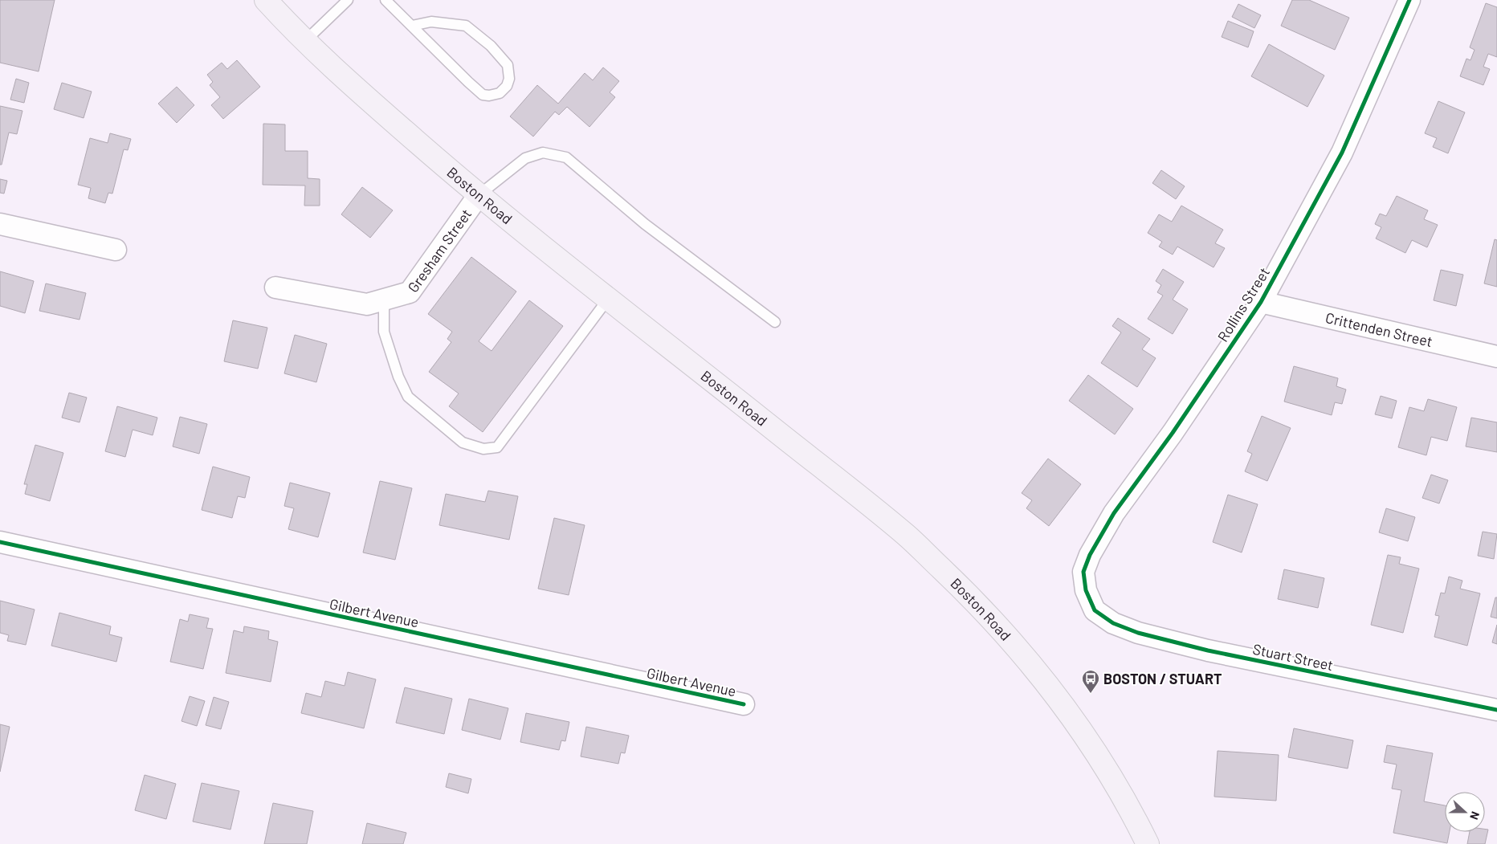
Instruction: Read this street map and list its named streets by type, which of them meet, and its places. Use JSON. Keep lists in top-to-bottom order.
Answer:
{
  "streets": {
    "main road": ["Boston Road"],
    "street": [
      "Gresham Street",
      "Rollins Street",
      "Crittenden Street",
      "Gilbert Avenue",
      "Stuart Street"
    ]
  },
  "crossings": [
    ["Boston Road", "Gresham Street"],
    ["Rollins Street", "Crittenden Street"],
    ["Rollins Street", "Stuart Street"]
  ],
  "places": {
    "bus stop": ["BOSTON / STUART"]
  },
  "north": "right"
}
